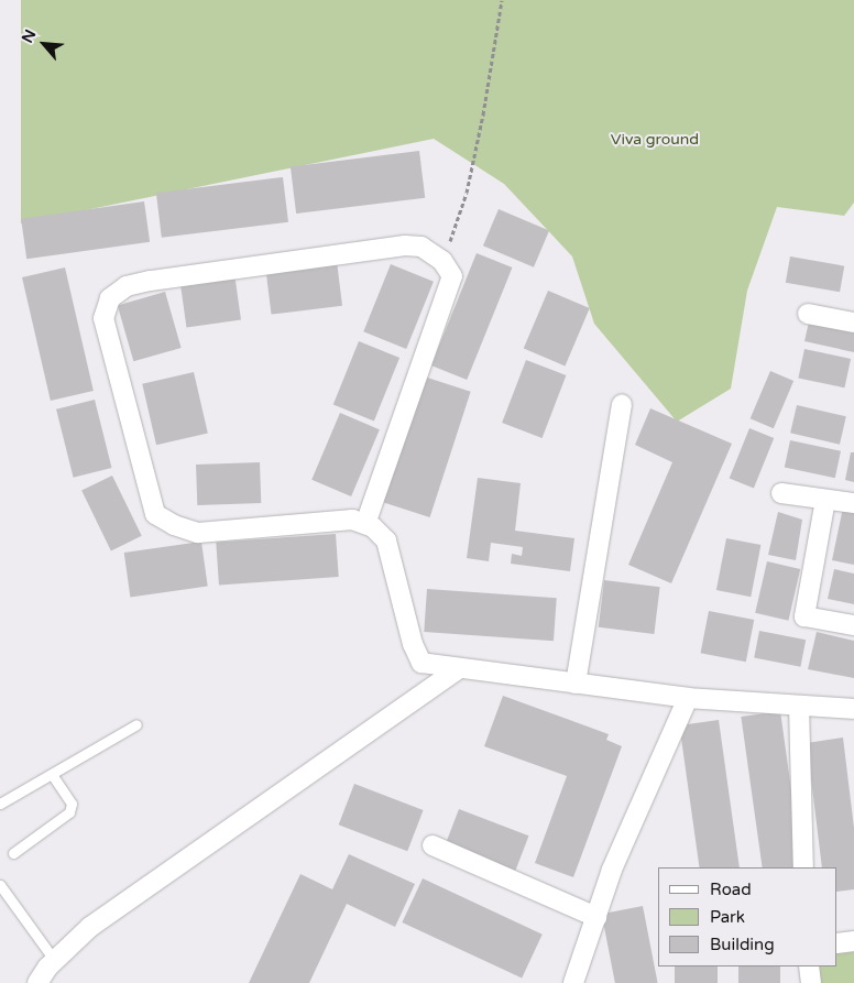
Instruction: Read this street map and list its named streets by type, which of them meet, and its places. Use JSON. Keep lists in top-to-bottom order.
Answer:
{
  "parks": ["Viva ground"],
  "legend": ["Road", "Park", "Building"],
  "north": "top left"
}
